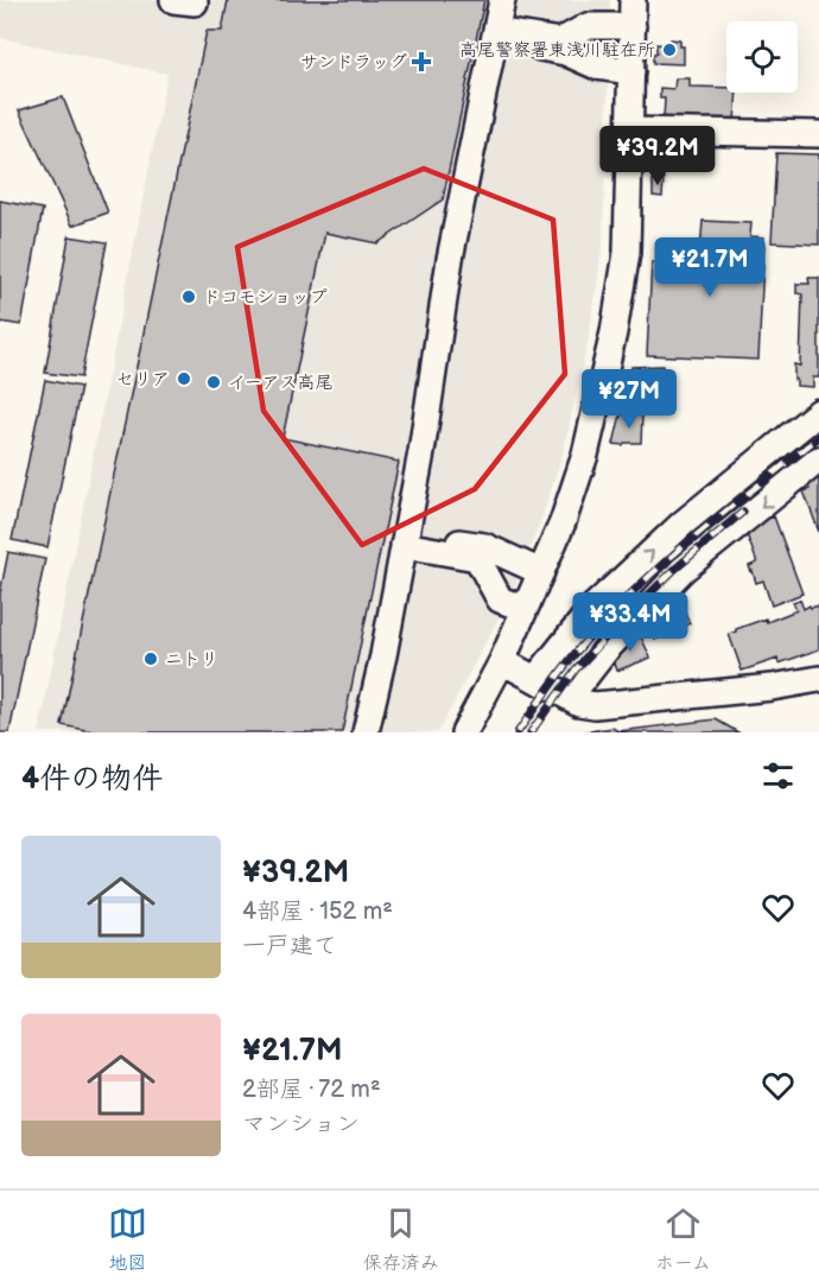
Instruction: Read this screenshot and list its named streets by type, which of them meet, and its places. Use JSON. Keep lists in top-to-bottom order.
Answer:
{
  "places": {
    "other": [
      "高尾警察署東浅川駐在所",
      "ドコモショップ",
      "セリア",
      "イーアス高尾",
      "ニトリ"
    ],
    "health": ["サンドラッグ"]
  },
  "page": {
    "price": [
      "¥39.2M",
      "¥21.7M",
      "¥27M",
      "¥33.4M"
    ],
    "heading": "4件の物件",
    "list": [
      {
        "name": "¥39.2M",
        "note": "4部屋 · 152 m² · 一戸建て"
      },
      {
        "name": "¥21.7M",
        "note": "2部屋 · 72 m² · マンション"
      }
    ],
    "tabs": ["地図", "保存済み", "ホーム"]
  }
}
